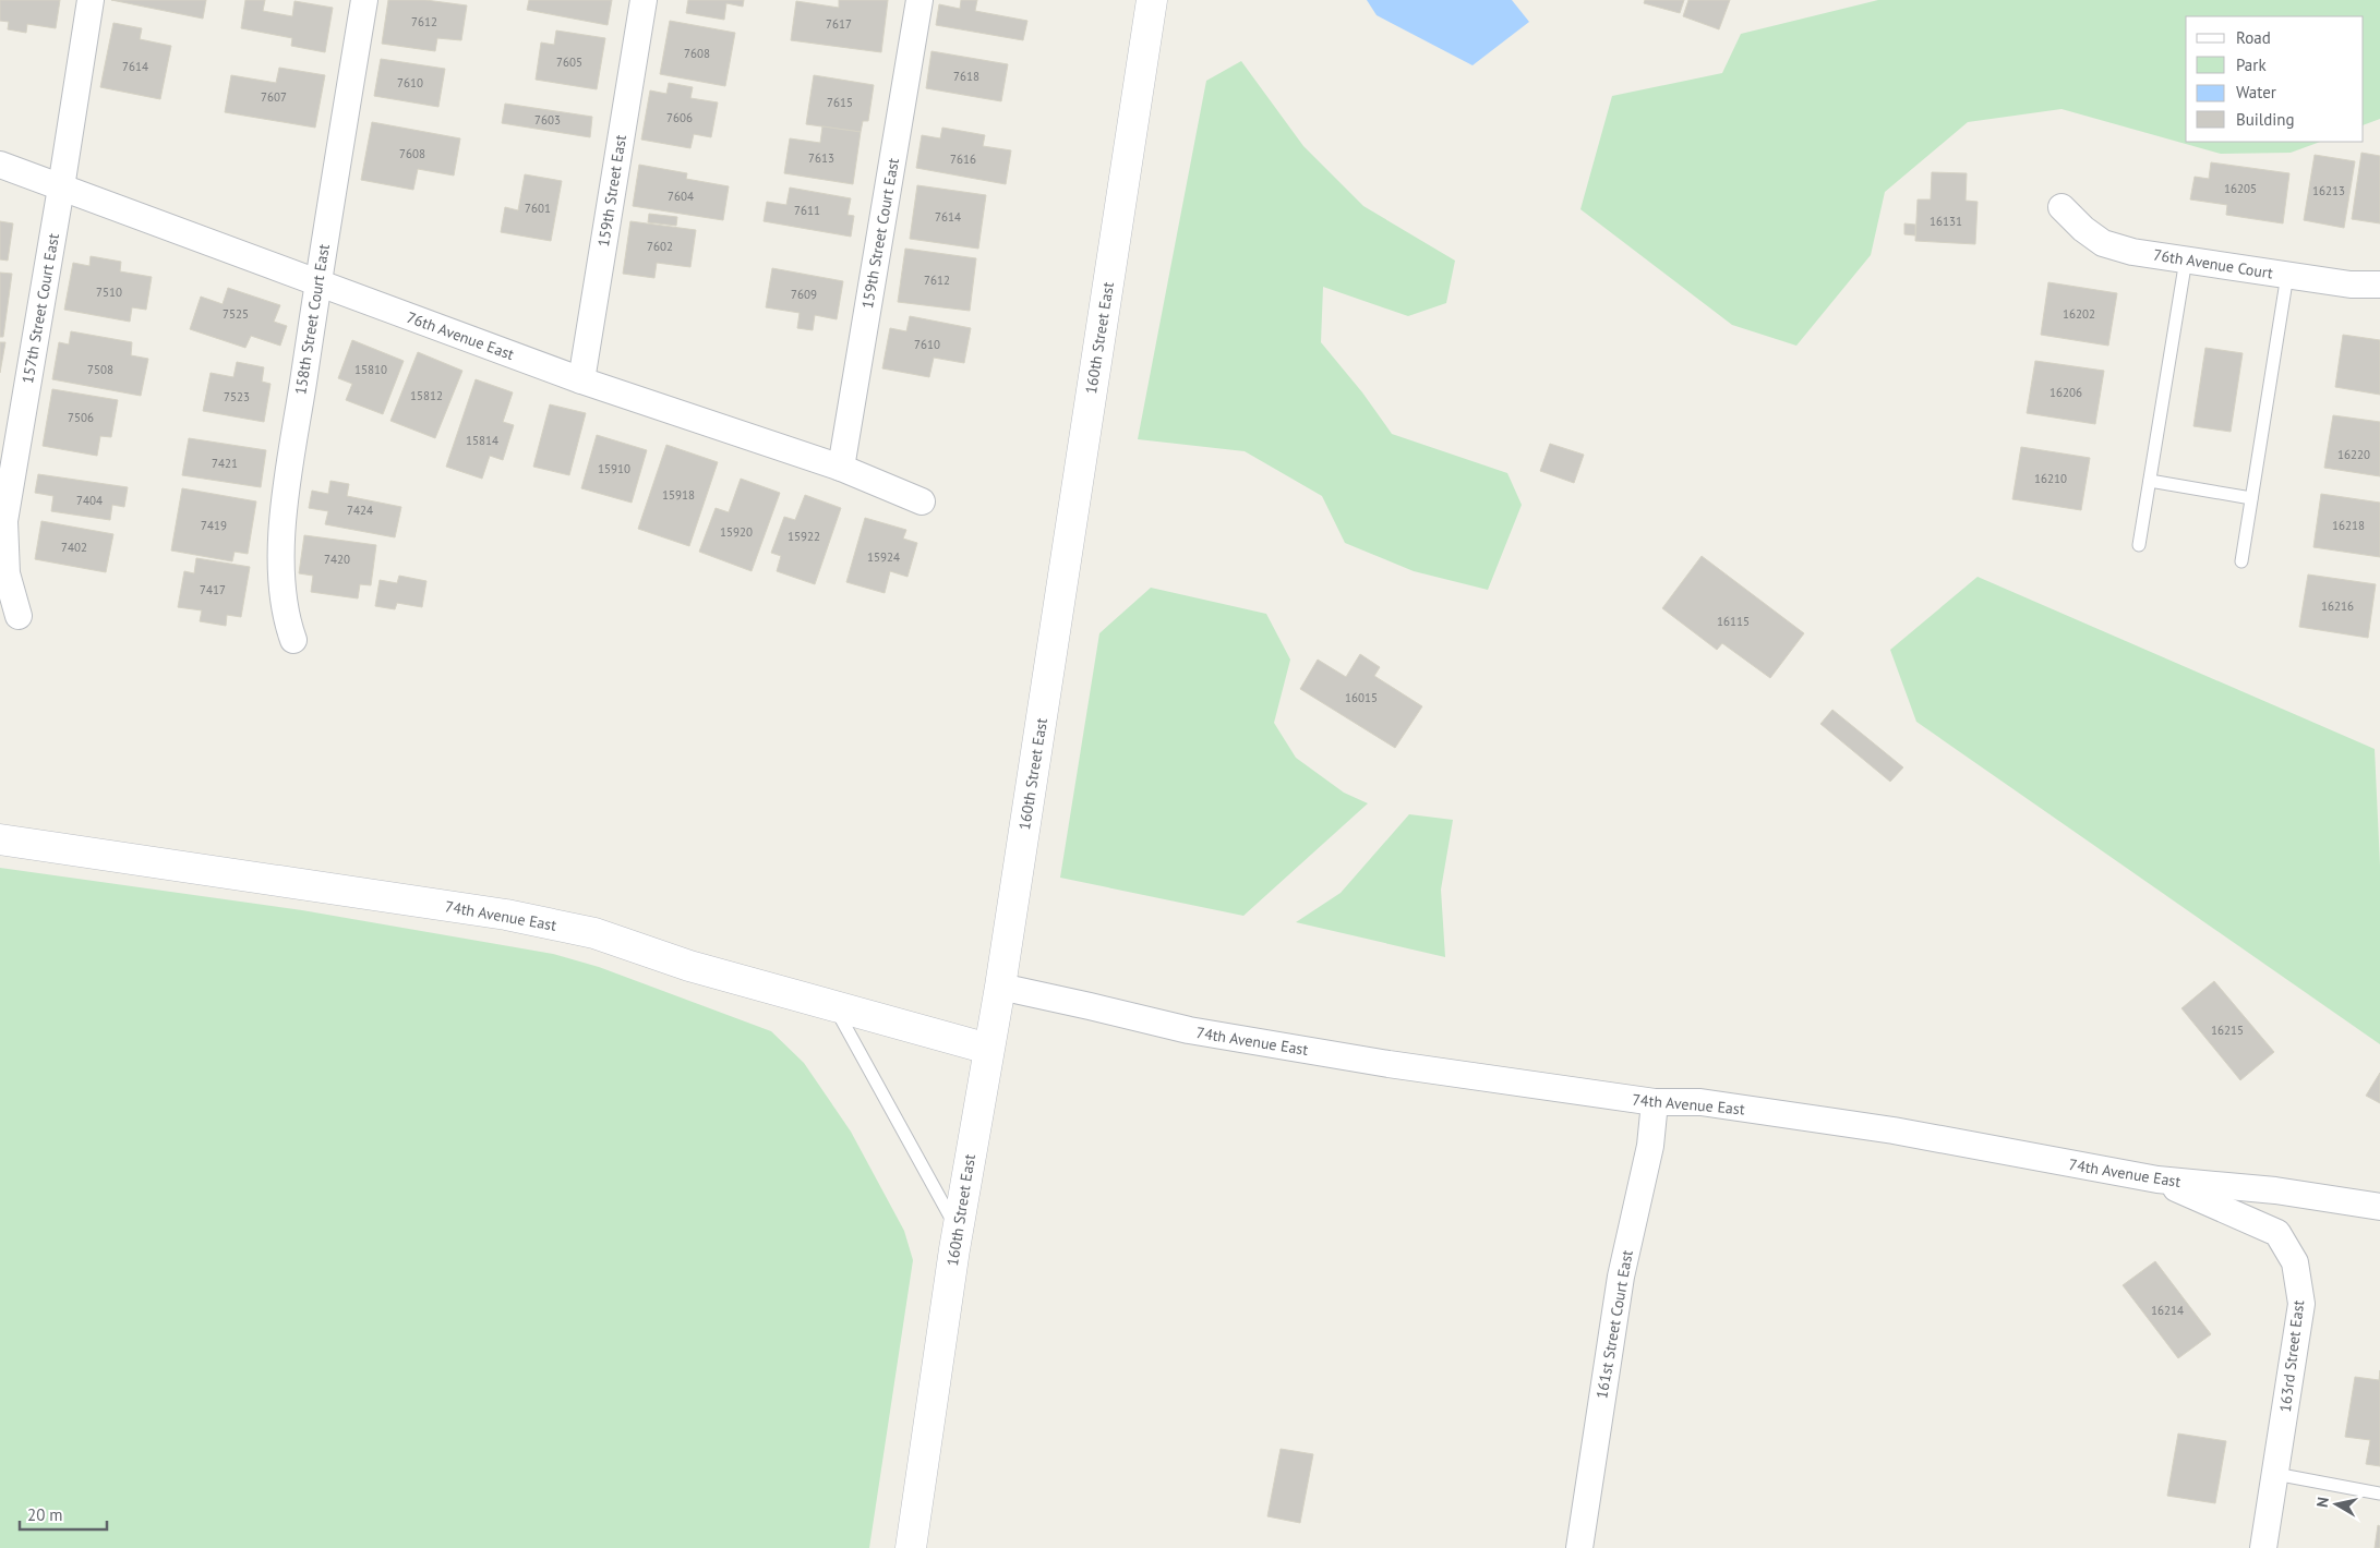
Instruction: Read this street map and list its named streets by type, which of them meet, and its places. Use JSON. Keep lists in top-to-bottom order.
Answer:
{
  "streets": {
    "main road": ["160th Street East", "74th Avenue East"],
    "street": [
      "159th Street East",
      "159th Street Court East",
      "76th Avenue Court",
      "157th Street Court East",
      "158th Street Court East",
      "76th Avenue East",
      "161st Street Court East",
      "163rd Street East"
    ]
  },
  "crossings": [
    ["159th Street East", "76th Avenue East"],
    ["159th Street Court East", "76th Avenue East"],
    ["157th Street Court East", "76th Avenue East"],
    ["158th Street Court East", "76th Avenue East"],
    ["160th Street East", "74th Avenue East"],
    ["74th Avenue East", "161st Street Court East"],
    ["74th Avenue East", "163rd Street East"]
  ],
  "house_numbers": [
    "7612",
    "7617",
    "7608",
    "7605",
    "7614",
    "7618",
    "7610",
    "7607",
    "7615",
    "7606",
    "7603",
    "7608",
    "7613",
    "7616",
    "16205",
    "16213",
    "7604",
    "7601",
    "7611",
    "7614",
    "16131",
    "7602",
    "7612",
    "7510",
    "7609",
    "7525",
    "16202",
    "7610",
    "7508",
    "15810",
    "16206",
    "15812",
    "7523",
    "7506",
    "15814",
    "16220",
    "7421",
    "15910",
    "16210",
    "15918",
    "7404",
    "7424",
    "7419",
    "16218",
    "15920",
    "15922",
    "7402",
    "15924",
    "7420",
    "7417",
    "16216",
    "16115",
    "16015",
    "16215",
    "16214"
  ],
  "legend": [
    "Road",
    "Park",
    "Water",
    "Building"
  ],
  "scale_bar": "20 m",
  "north": "left"
}
